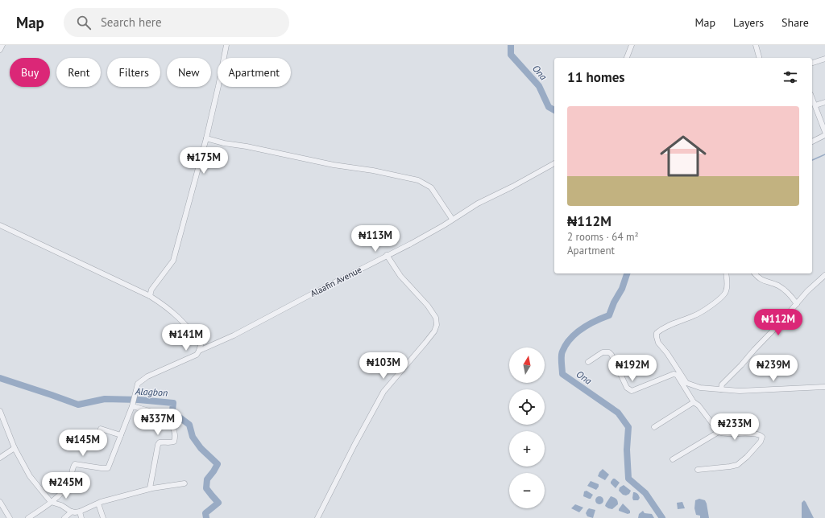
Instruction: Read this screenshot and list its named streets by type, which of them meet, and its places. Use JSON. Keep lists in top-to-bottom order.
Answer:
{
  "streets": {
    "street": ["Alaafin Avenue"]
  },
  "water": ["Ona", "Alagbon"],
  "north": "top",
  "page": {
    "header": "Map",
    "search": "Search here",
    "nav": ["Map", "Layers", "Share"],
    "chip": [
      "Buy",
      "Rent",
      "Filters",
      "New",
      "Apartment"
    ],
    "heading": "11 homes",
    "list": [
      {
        "name": "₦112M",
        "note": "2 rooms · 64 m² · Apartment"
      }
    ],
    "price": [
      "₦175M",
      "₦113M",
      "₦112M",
      "₦141M",
      "₦103M",
      "₦192M",
      "₦239M",
      "₦337M",
      "₦233M",
      "₦145M",
      "₦245M"
    ],
    "map_buttons": ["+", "−"]
  }
}
